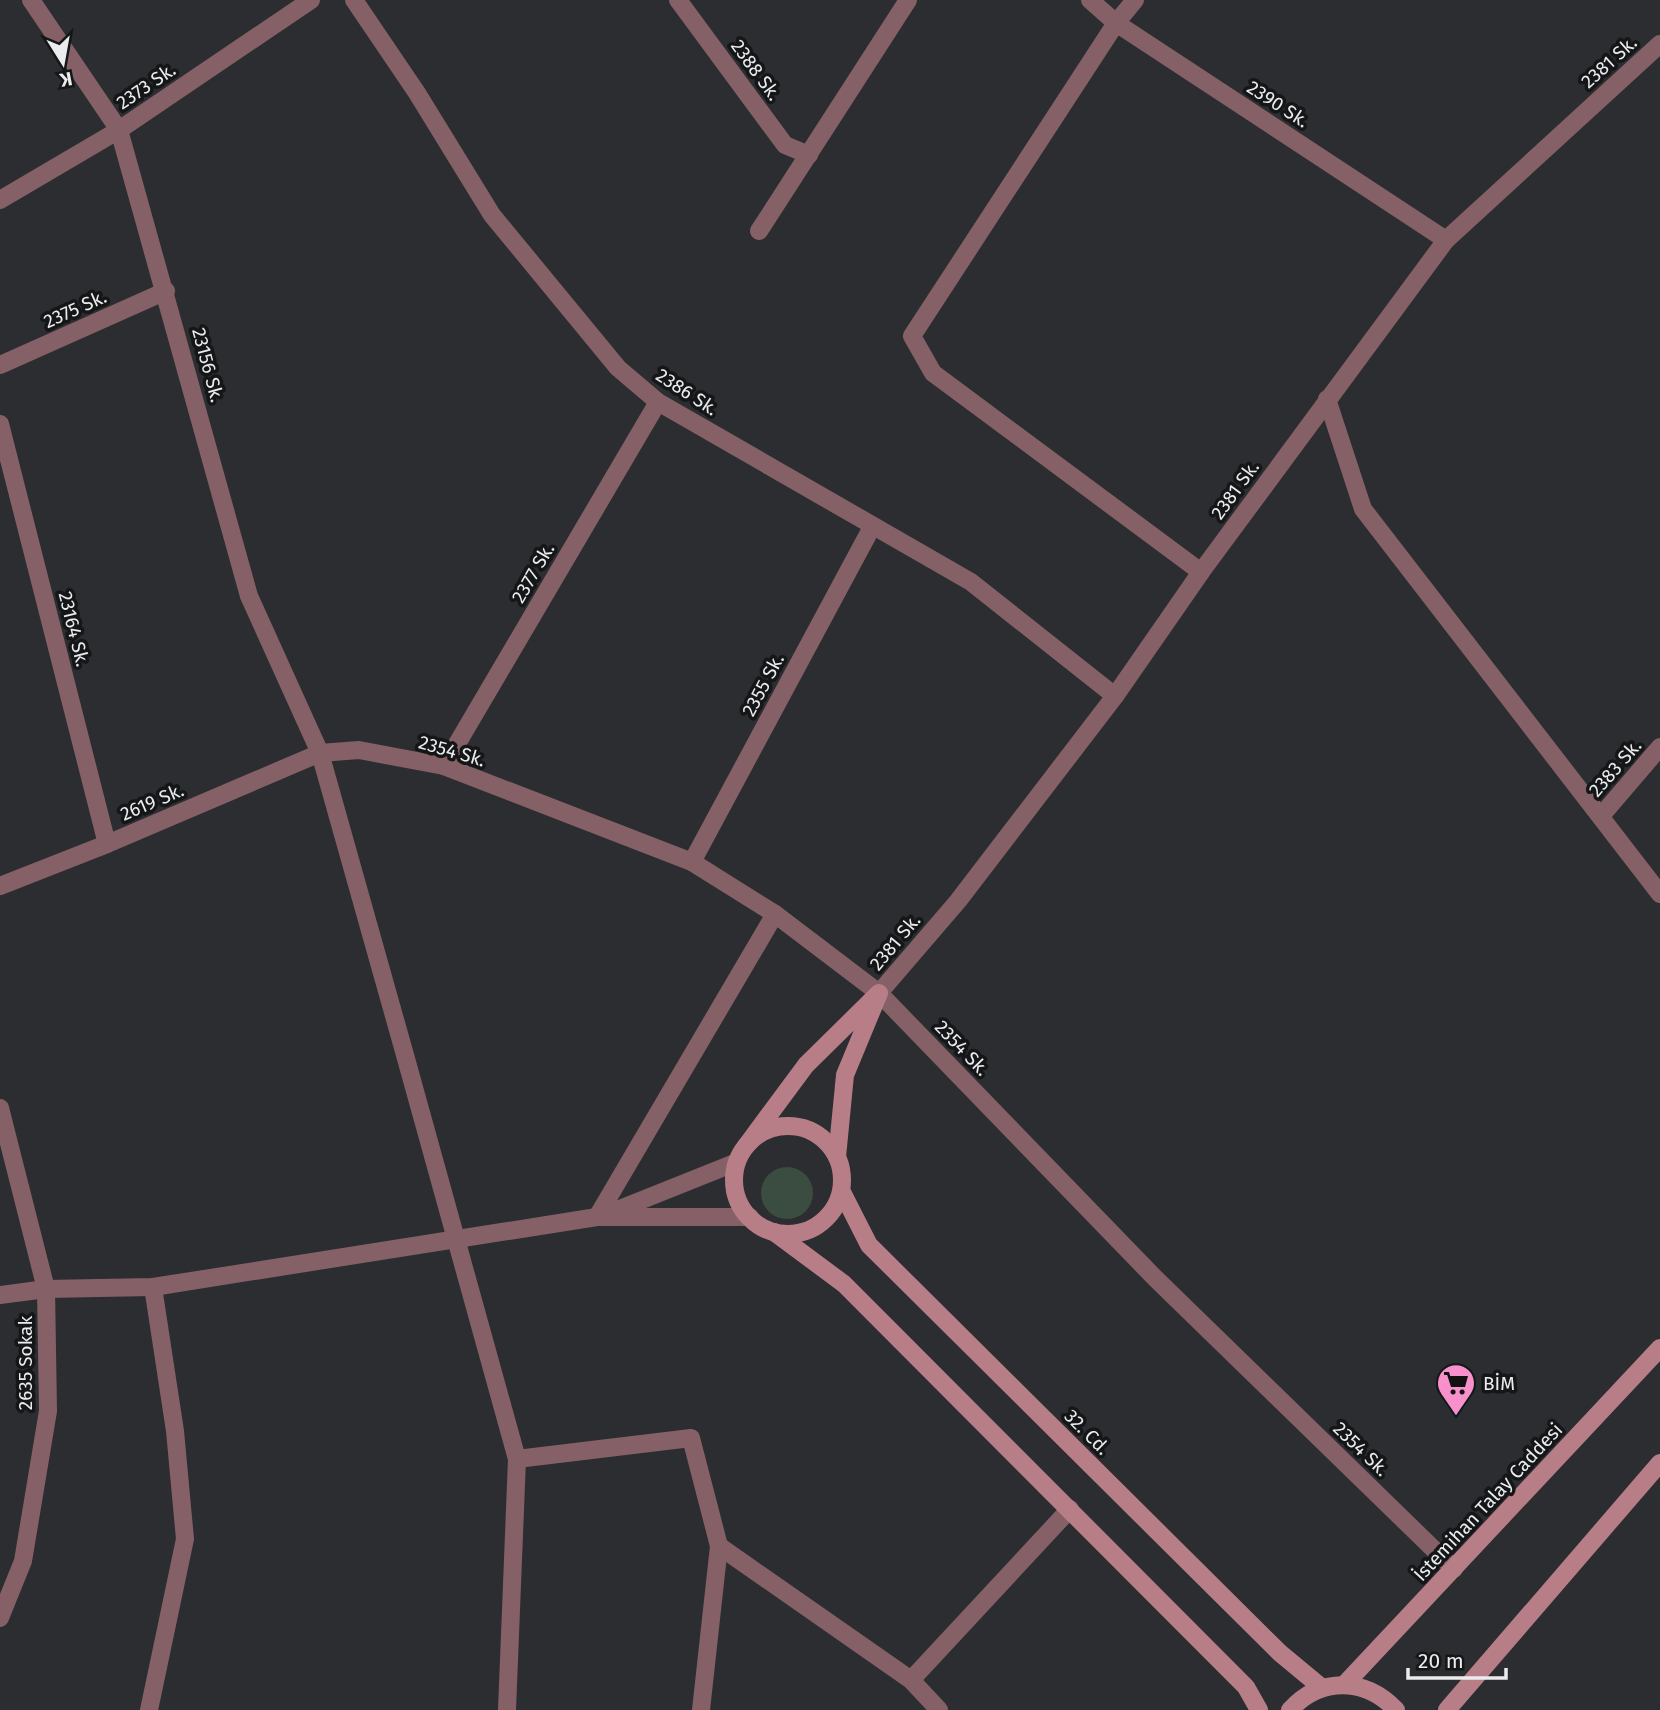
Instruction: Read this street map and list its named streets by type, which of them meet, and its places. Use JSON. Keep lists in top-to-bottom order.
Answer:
{
  "streets": {
    "street": [
      "2381 Sk.",
      "2388 Sk.",
      "2373 Sk.",
      "2390 Sk.",
      "2375 Sk.",
      "23156 Sk.",
      "2386 Sk.",
      "2377 Sk.",
      "23164 Sk.",
      "2355 Sk.",
      "2354 Sk.",
      "2383 Sk.",
      "2619 Sk.",
      "2635 Sokak",
      "32. Cd.",
      "İstemihan Talay Caddesi"
    ]
  },
  "crossings": [
    ["2381 Sk.", "2390 Sk."],
    ["2381 Sk.", "2386 Sk."],
    ["2381 Sk.", "2354 Sk."],
    ["2373 Sk.", "23156 Sk."],
    ["2375 Sk.", "23156 Sk."],
    ["23156 Sk.", "2354 Sk."],
    ["23156 Sk.", "2619 Sk."],
    ["2386 Sk.", "2377 Sk."],
    ["2386 Sk.", "2355 Sk."],
    ["2377 Sk.", "2354 Sk."],
    ["23164 Sk.", "2619 Sk."],
    ["2355 Sk.", "2354 Sk."],
    ["2354 Sk.", "2619 Sk."],
    ["2354 Sk.", "İstemihan Talay Caddesi"]
  ],
  "places": {
    "supermarket": ["BİM"]
  },
  "scale_bar": "20 m",
  "north": "bottom"
}
